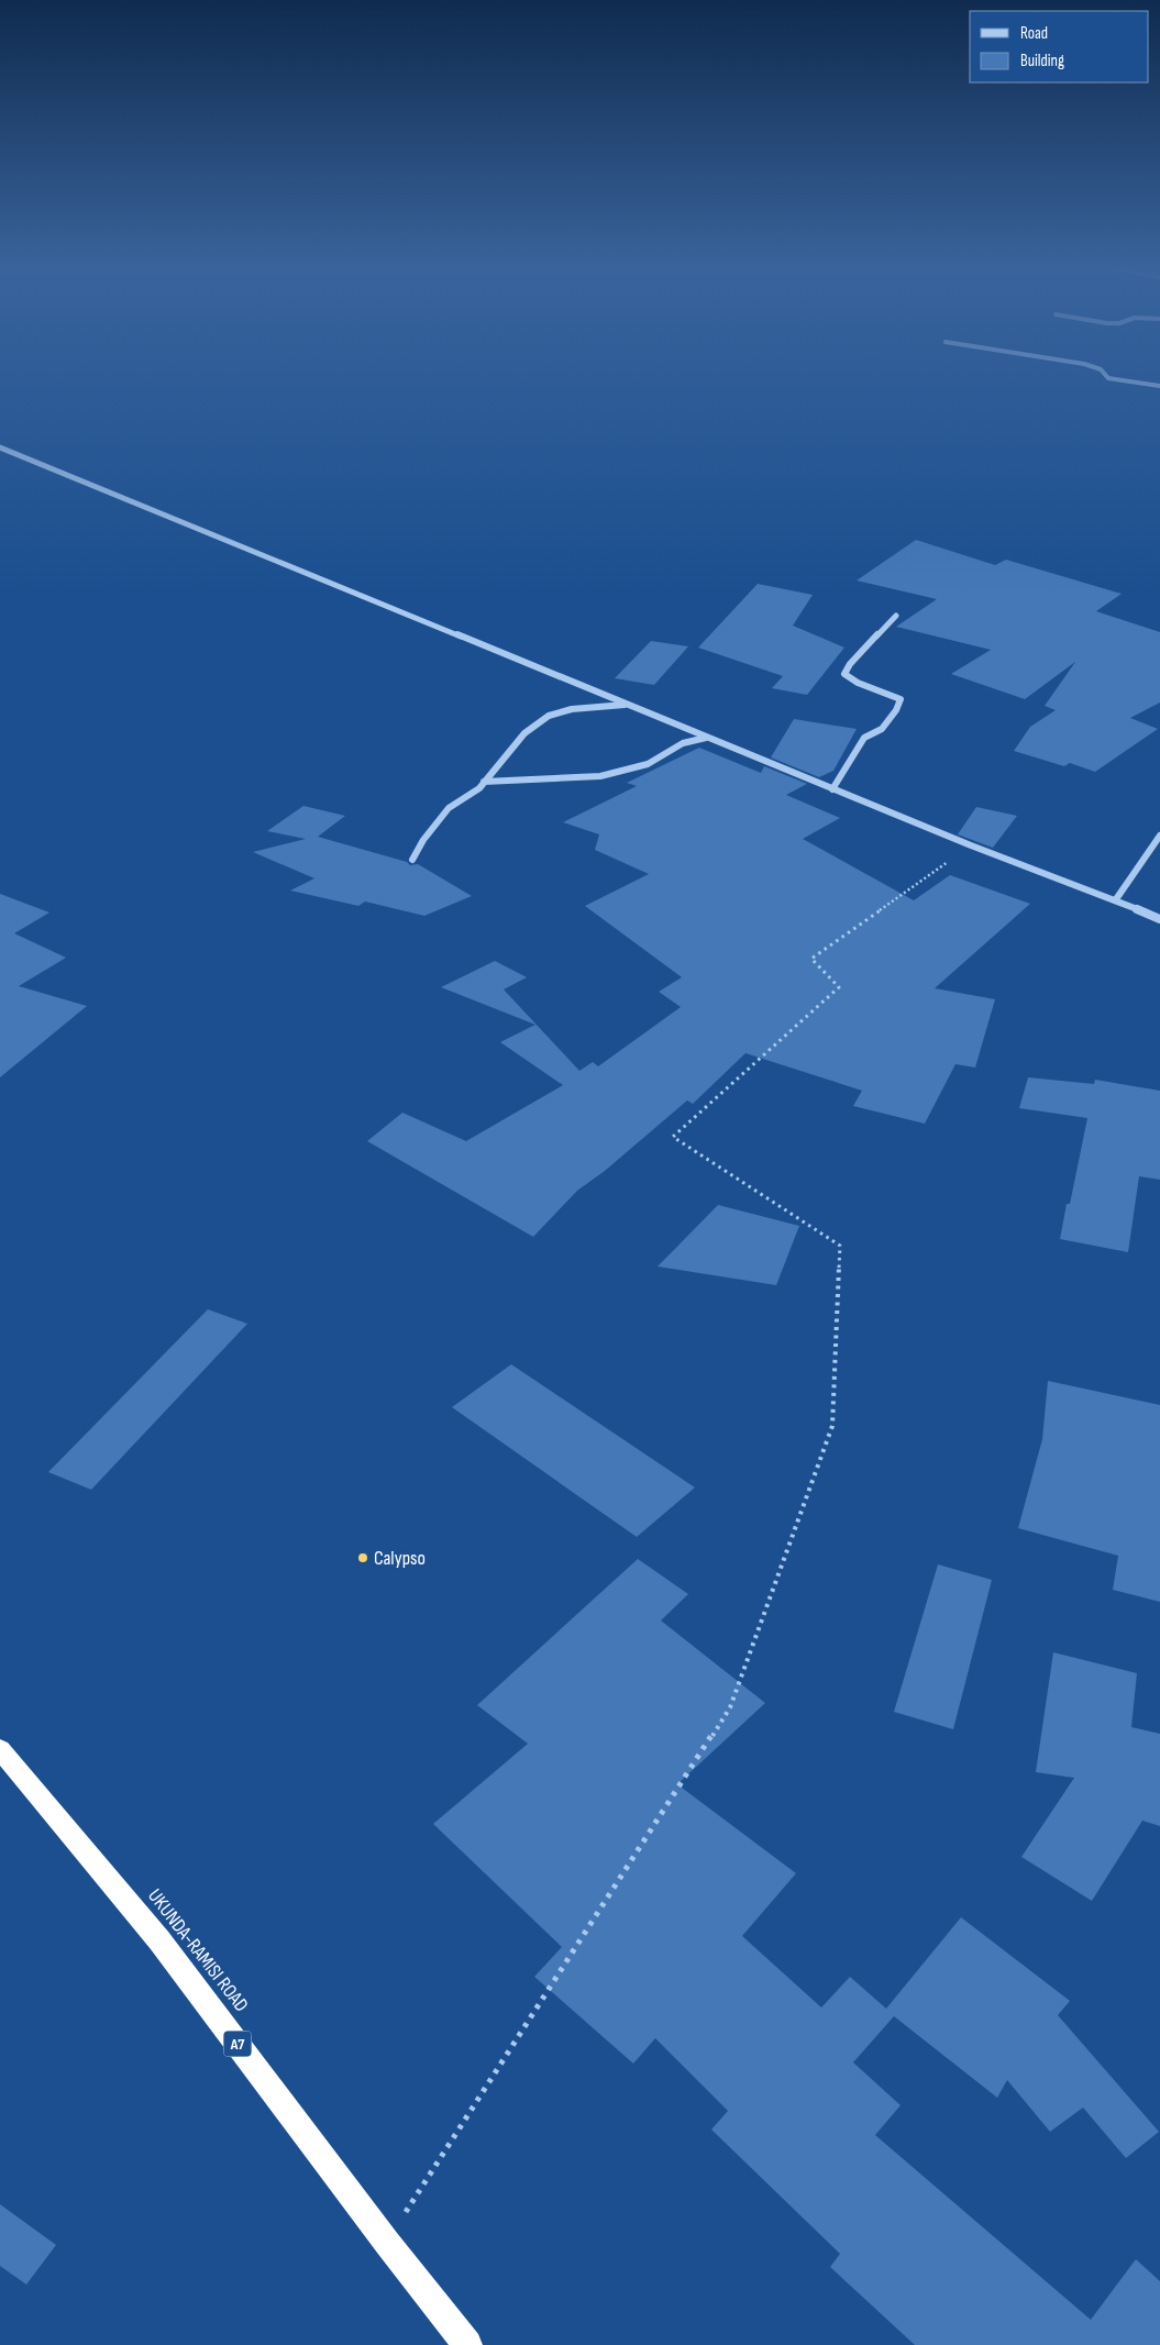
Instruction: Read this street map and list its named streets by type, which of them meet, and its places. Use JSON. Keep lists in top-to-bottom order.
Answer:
{
  "streets": {
    "highway": ["UKUNDA-RAMISI ROAD", "A7"]
  },
  "places": ["Calypso"],
  "legend": ["Road", "Building"]
}
